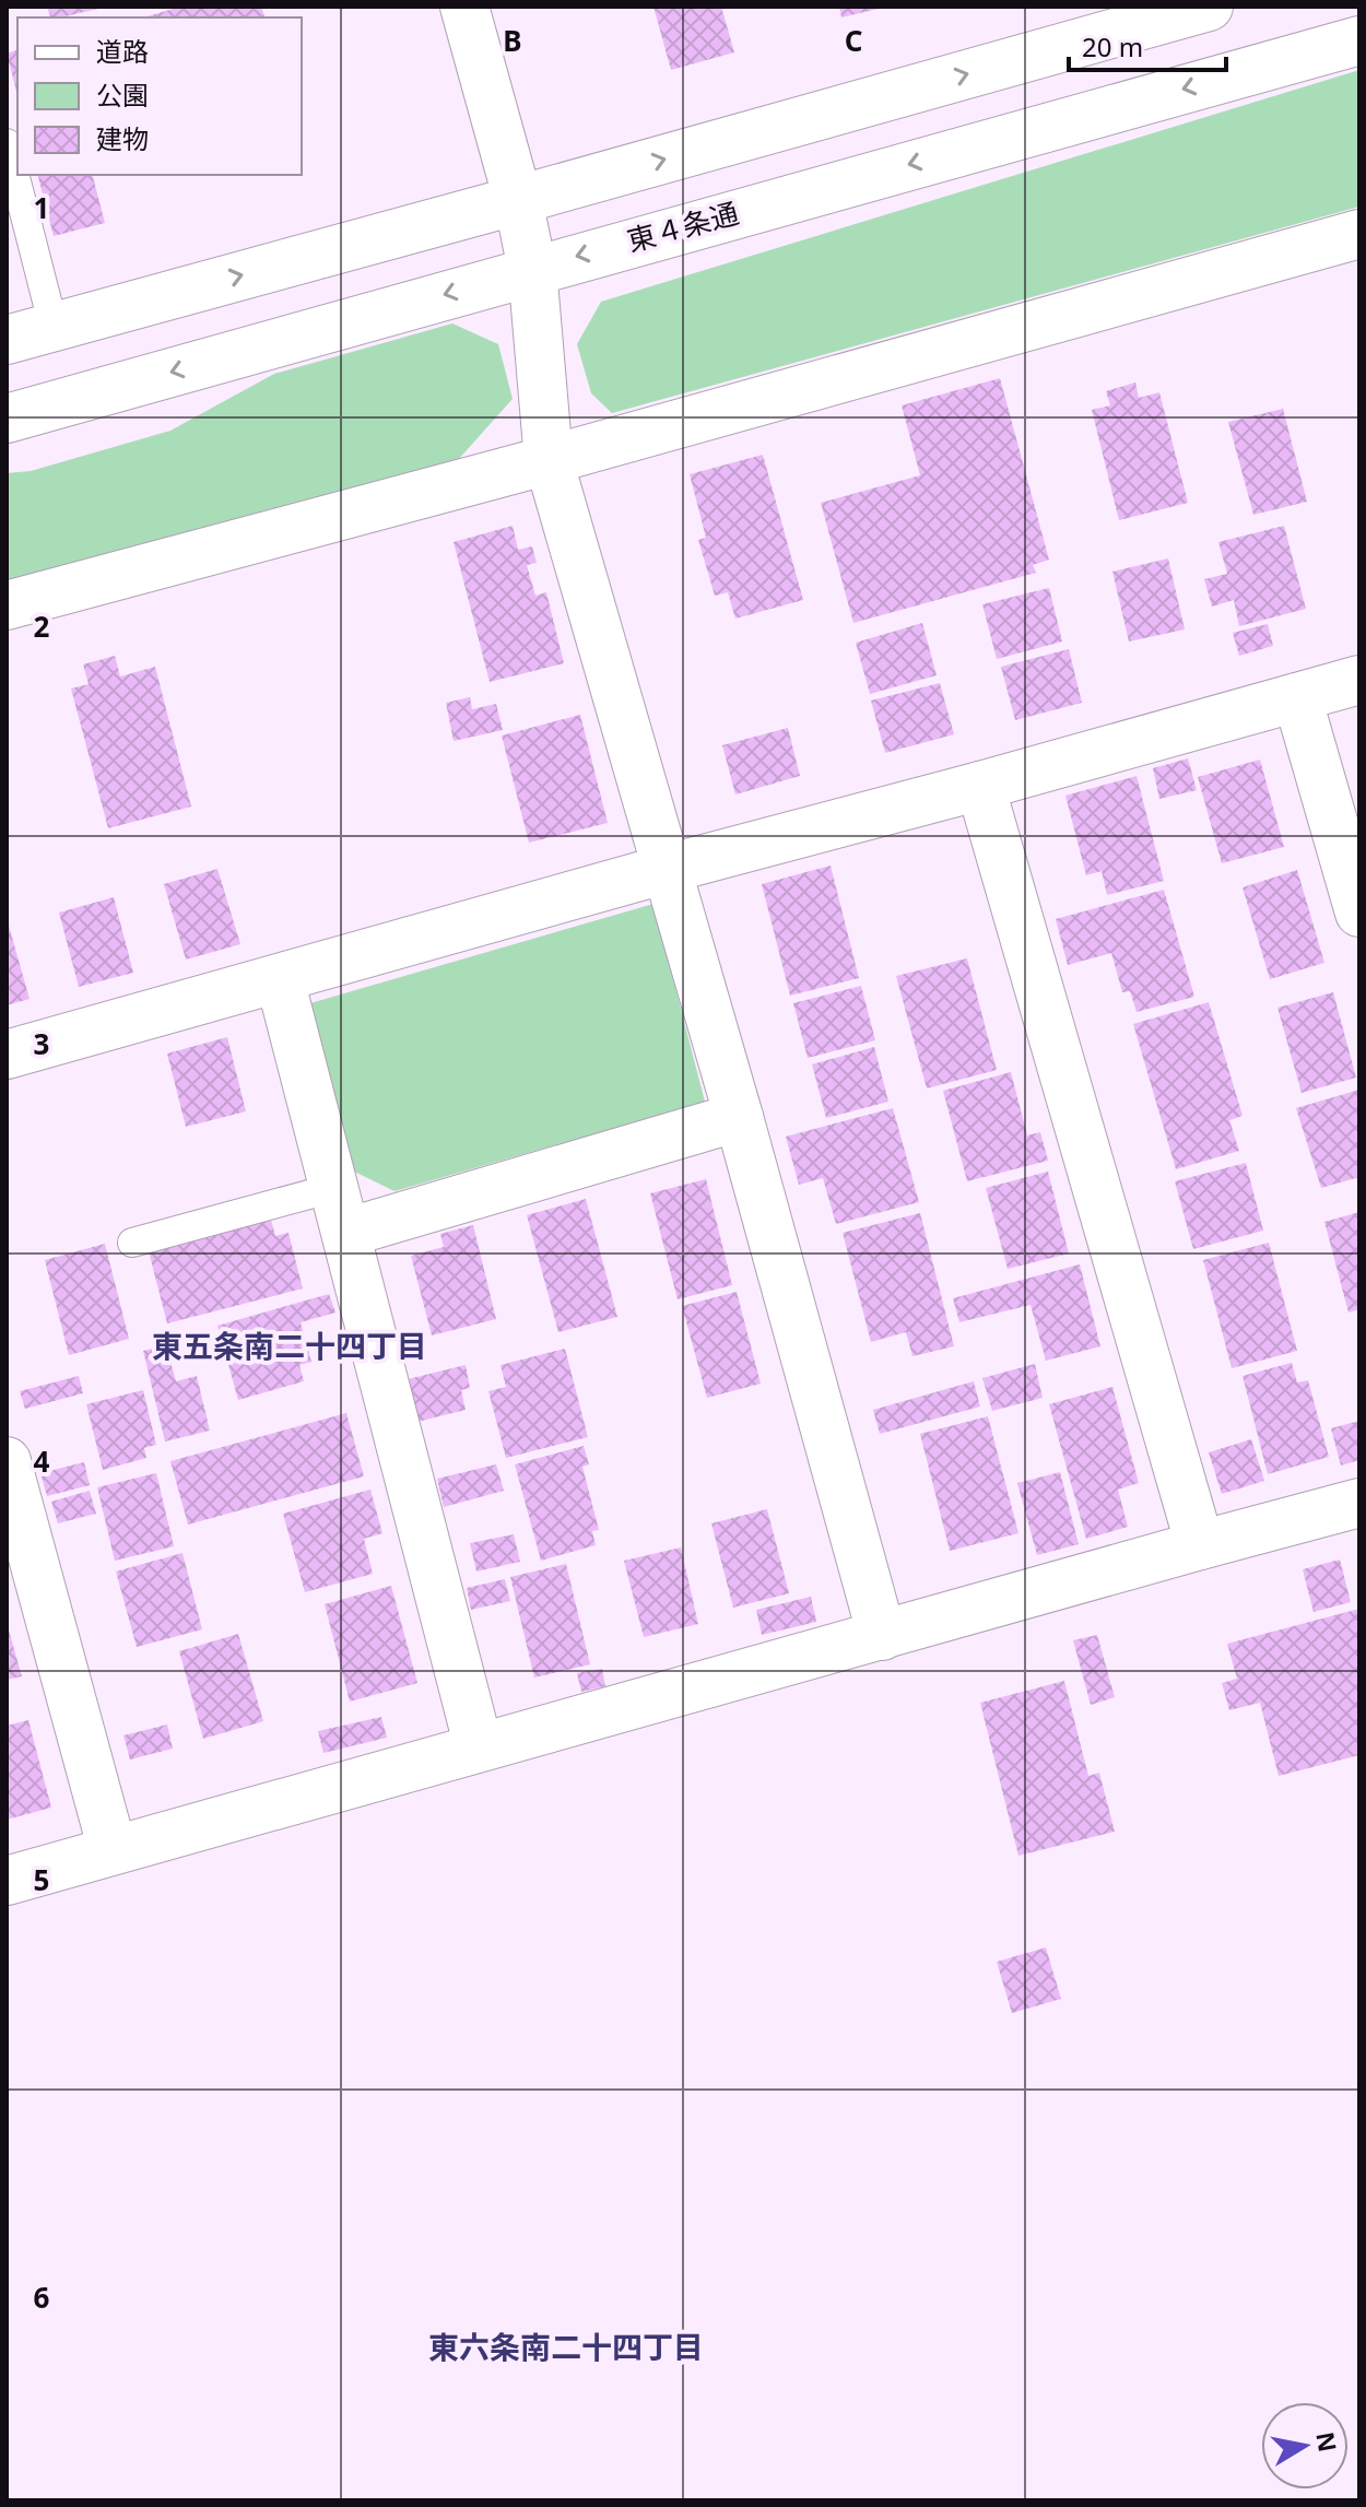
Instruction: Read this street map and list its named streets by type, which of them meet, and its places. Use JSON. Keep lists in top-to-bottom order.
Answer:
{
  "streets": {
    "street": ["東４条通"]
  },
  "districts": ["東五条南二十四丁目", "東六条南二十四丁目"],
  "legend": ["道路", "公園", "建物"],
  "scale_bar": "20 m",
  "north": "right",
  "grid": {
    "columns": ["B", "C"],
    "rows": [
      "1",
      "2",
      "3",
      "4",
      "5",
      "6"
    ]
  }
}
